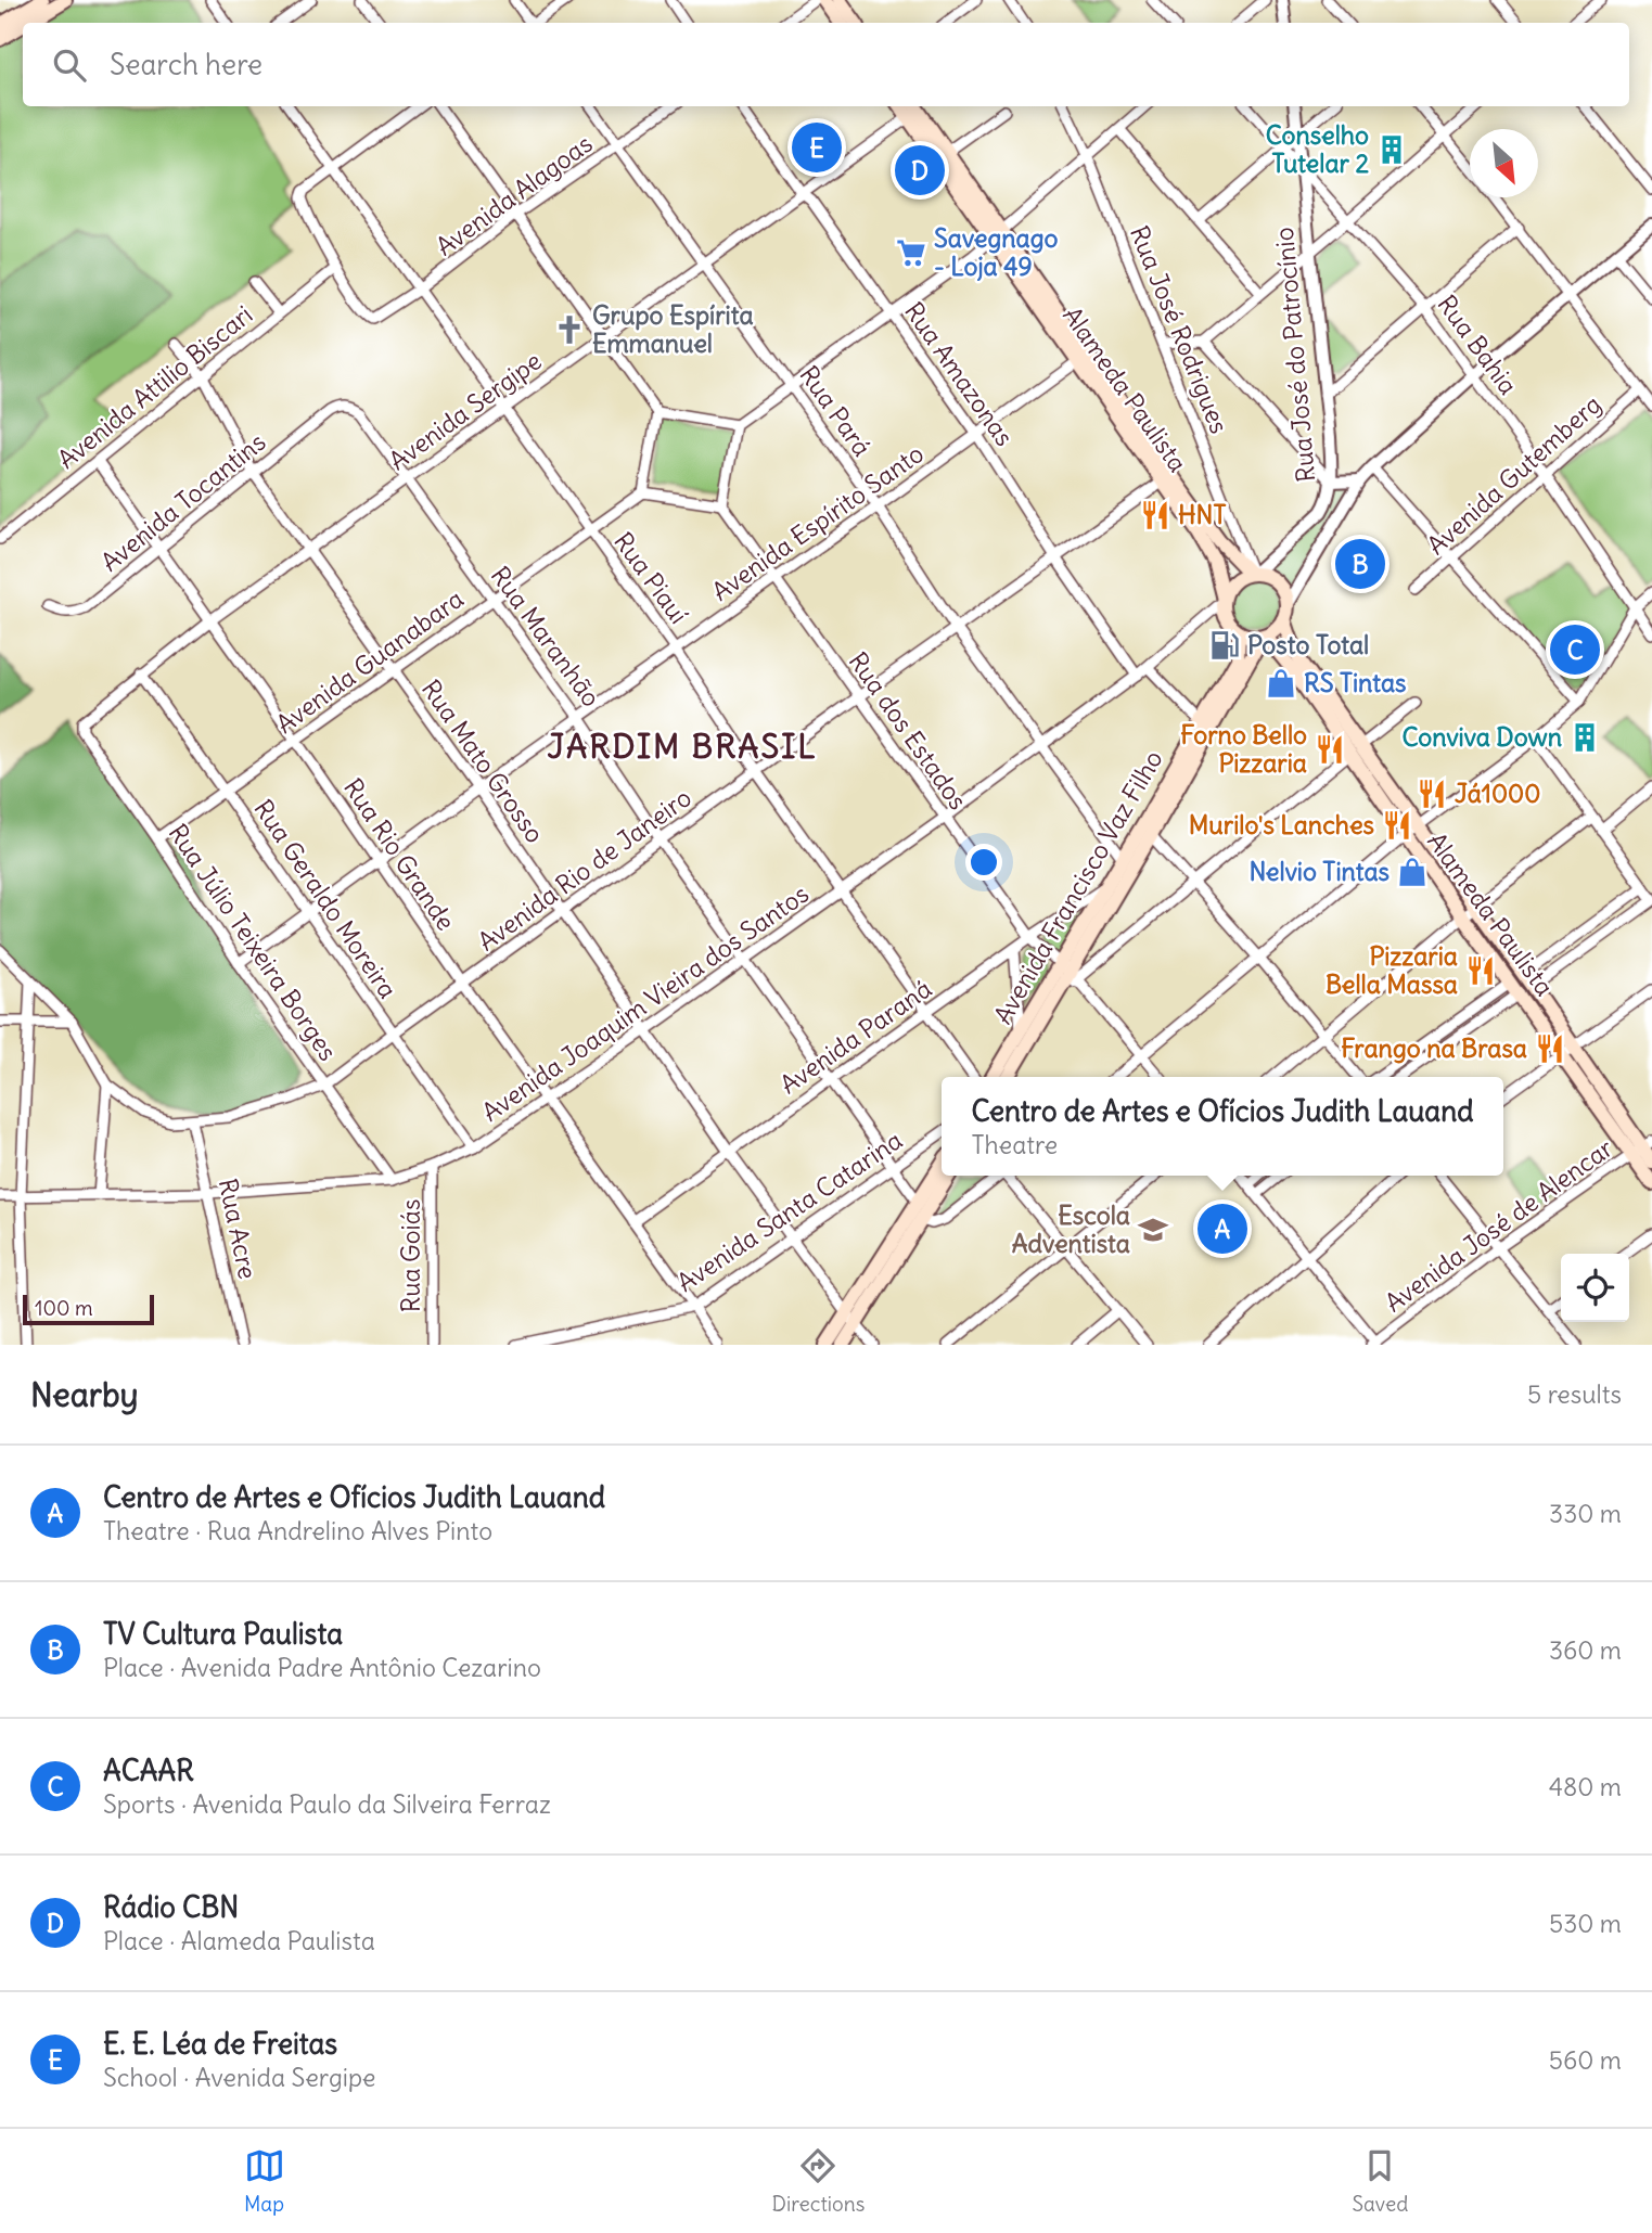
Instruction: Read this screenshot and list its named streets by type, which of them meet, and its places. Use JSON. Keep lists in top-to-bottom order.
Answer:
{
  "streets": {
    "main road": ["Alameda Paulista", "Avenida Francisco Vaz Filho"],
    "street": [
      "Avenida Alagoas",
      "Rua José Rodrigues",
      "Rua Bahia",
      "Rua José do Patrocínio",
      "Rua Amazonas",
      "Avenida Attilio Biscari",
      "Avenida Sergipe",
      "Rua Pará",
      "Avenida Gutemberg",
      "Avenida Tocantins",
      "Avenida Espírito Santo",
      "Rua Piauí",
      "Rua Maranhão",
      "Avenida Guanabara",
      "Rua dos Estados",
      "Rua Mato Grosso",
      "Rua Rio Grande",
      "Avenida Rio de Janeiro",
      "Rua Geraldo Moreira",
      "Rua Júlio Teixeira Borges",
      "Avenida Joaquim Vieira dos Santos",
      "Avenida Paraná",
      "Avenida Santa Catarina",
      "Avenida José de Alencar",
      "Rua Acre",
      "Rua Goiás"
    ]
  },
  "crossings": [
    ["Avenida Alagoas", "Avenida Attilio Biscari"],
    ["Avenida Alagoas", "Rua Pará"],
    ["Avenida Alagoas", "Rua Piauí"],
    ["Rua José Rodrigues", "Rua José do Patrocínio"],
    ["Rua José Rodrigues", "Alameda Paulista"],
    ["Rua José Rodrigues", "Avenida Francisco Vaz Filho"],
    ["Rua José Rodrigues", "Avenida Joaquim Vieira dos Santos"],
    ["Rua Bahia", "Rua José do Patrocínio"],
    ["Rua Bahia", "Avenida Gutemberg"],
    ["Rua José do Patrocínio", "Alameda Paulista"],
    ["Rua José do Patrocínio", "Avenida Francisco Vaz Filho"],
    ["Rua José do Patrocínio", "Avenida Joaquim Vieira dos Santos"],
    ["Rua Amazonas", "Avenida Sergipe"],
    ["Rua Amazonas", "Avenida Espírito Santo"],
    ["Rua Amazonas", "Avenida Rio de Janeiro"],
    ["Rua Amazonas", "Avenida Joaquim Vieira dos Santos"],
    ["Avenida Attilio Biscari", "Rua Mato Grosso"],
    ["Avenida Attilio Biscari", "Rua Rio Grande"],
    ["Alameda Paulista", "Avenida Sergipe"],
    ["Alameda Paulista", "Avenida Espírito Santo"],
    ["Alameda Paulista", "Avenida Rio de Janeiro"],
    ["Alameda Paulista", "Avenida Francisco Vaz Filho"],
    ["Alameda Paulista", "Avenida Joaquim Vieira dos Santos"],
    ["Alameda Paulista", "Avenida José de Alencar"],
    ["Avenida Sergipe", "Rua Pará"],
    ["Avenida Sergipe", "Rua Piauí"],
    ["Avenida Sergipe", "Rua Maranhão"],
    ["Avenida Sergipe", "Rua Mato Grosso"],
    ["Avenida Sergipe", "Rua Rio Grande"],
    ["Avenida Sergipe", "Rua Geraldo Moreira"],
    ["Avenida Sergipe", "Rua Júlio Teixeira Borges"],
    ["Rua Pará", "Avenida Espírito Santo"],
    ["Rua Pará", "Avenida Rio de Janeiro"],
    ["Rua Pará", "Avenida Francisco Vaz Filho"],
    ["Rua Pará", "Avenida Joaquim Vieira dos Santos"],
    ["Avenida Tocantins", "Rua Maranhão"],
    ["Avenida Tocantins", "Rua Mato Grosso"],
    ["Avenida Tocantins", "Rua Rio Grande"],
    ["Avenida Espírito Santo", "Rua Piauí"],
    ["Avenida Espírito Santo", "Rua Maranhão"],
    ["Avenida Espírito Santo", "Rua dos Estados"],
    ["Avenida Espírito Santo", "Rua Mato Grosso"],
    ["Avenida Espírito Santo", "Rua Rio Grande"],
    ["Avenida Espírito Santo", "Rua Geraldo Moreira"],
    ["Avenida Espírito Santo", "Rua Júlio Teixeira Borges"],
    ["Rua Piauí", "Avenida Guanabara"],
    ["Rua Piauí", "Avenida Rio de Janeiro"],
    ["Rua Piauí", "Avenida Joaquim Vieira dos Santos"],
    ["Rua Piauí", "Avenida Paraná"],
    ["Rua Maranhão", "Avenida Guanabara"],
    ["Rua Maranhão", "Avenida Rio de Janeiro"],
    ["Rua Maranhão", "Avenida Joaquim Vieira dos Santos"],
    ["Rua Maranhão", "Avenida Paraná"],
    ["Rua Maranhão", "Avenida Santa Catarina"],
    ["Avenida Guanabara", "Rua Mato Grosso"],
    ["Avenida Guanabara", "Rua Rio Grande"],
    ["Avenida Guanabara", "Rua Geraldo Moreira"],
    ["Avenida Guanabara", "Rua Júlio Teixeira Borges"],
    ["Rua dos Estados", "Avenida Rio de Janeiro"],
    ["Rua dos Estados", "Avenida Francisco Vaz Filho"],
    ["Rua dos Estados", "Avenida Joaquim Vieira dos Santos"],
    ["Rua dos Estados", "Avenida Paraná"],
    ["Rua Mato Grosso", "Avenida Rio de Janeiro"],
    ["Rua Mato Grosso", "Avenida Joaquim Vieira dos Santos"],
    ["Rua Mato Grosso", "Avenida Paraná"],
    ["Rua Mato Grosso", "Avenida Santa Catarina"],
    ["Rua Rio Grande", "Avenida Rio de Janeiro"],
    ["Rua Rio Grande", "Avenida Joaquim Vieira dos Santos"],
    ["Rua Rio Grande", "Avenida Paraná"],
    ["Rua Rio Grande", "Avenida Santa Catarina"],
    ["Avenida Rio de Janeiro", "Rua Geraldo Moreira"],
    ["Avenida Rio de Janeiro", "Rua Júlio Teixeira Borges"],
    ["Avenida Rio de Janeiro", "Rua Acre"],
    ["Avenida Francisco Vaz Filho", "Avenida Joaquim Vieira dos Santos"],
    ["Avenida Francisco Vaz Filho", "Avenida Paraná"],
    ["Rua Geraldo Moreira", "Avenida Joaquim Vieira dos Santos"],
    ["Rua Júlio Teixeira Borges", "Avenida Joaquim Vieira dos Santos"],
    ["Avenida Joaquim Vieira dos Santos", "Rua Acre"],
    ["Avenida Joaquim Vieira dos Santos", "Rua Goiás"]
  ],
  "districts": ["JARDIM BRASIL"],
  "places": {
    "building": ["Conselho Tutelar 2", "Conviva Down"],
    "supermarket": ["Savegnago - Loja 49"],
    "church": ["Grupo Espírita Emmanuel"],
    "restaurant": [
      "HNT",
      "Forno Bello Pizzaria",
      "Já1000",
      "Murilo's Lanches",
      "Pizzaria Bella Massa",
      "Frango na Brasa"
    ],
    "fuel station": ["Posto Total"],
    "shop": ["RS Tintas", "Nelvio Tintas"],
    "school or university": ["Escola Adventista"]
  },
  "scale_bar": "100 m",
  "north": "bottom right",
  "page": {
    "search": "Search here",
    "pins": [
      "E",
      "D",
      "B",
      "C",
      "A"
    ],
    "popup": ["Centro de Artes e Ofícios Judith Lauand", "Theatre"],
    "scale": "100 m",
    "heading": ["Nearby", "5 results"],
    "list": [
      {
        "mark": "A",
        "name": "Centro de Artes e Ofícios Judith Lauand",
        "note": "Theatre · Rua Andrelino Alves Pinto",
        "value": "330 m"
      },
      {
        "mark": "B",
        "name": "TV Cultura Paulista",
        "note": "Place · Avenida Padre Antônio Cezarino",
        "value": "360 m"
      },
      {
        "mark": "C",
        "name": "ACAAR",
        "note": "Sports · Avenida Paulo da Silveira Ferraz",
        "value": "480 m"
      },
      {
        "mark": "D",
        "name": "Rádio CBN",
        "note": "Place · Alameda Paulista",
        "value": "530 m"
      },
      {
        "mark": "E",
        "name": "E. E. Léa de Freitas",
        "note": "School · Avenida Sergipe",
        "value": "560 m"
      }
    ],
    "nav": ["Map", "Directions", "Saved"]
  }
}
